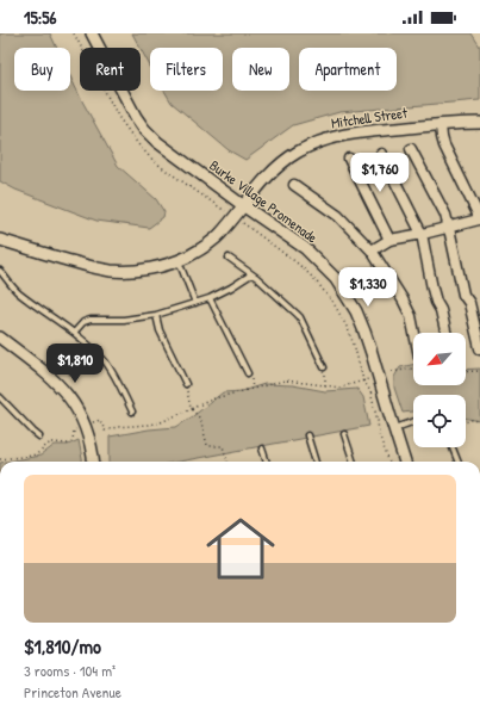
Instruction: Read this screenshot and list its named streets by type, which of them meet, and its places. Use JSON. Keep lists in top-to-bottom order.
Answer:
{
  "streets": {
    "street": ["Mitchell Street", "Burke Village Promenade"]
  },
  "crossings": [
    ["Mitchell Street", "Burke Village Promenade"]
  ],
  "north": "bottom left",
  "page": {
    "status": "15:56",
    "chip": [
      "Buy",
      "Rent",
      "Filters",
      "New",
      "Apartment"
    ],
    "price": ["$1,760", "$1,330", "$1,810"],
    "list": [
      {
        "name": "$1,810/mo",
        "note": "3 rooms · 104 m² · Princeton Avenue"
      }
    ]
  }
}
